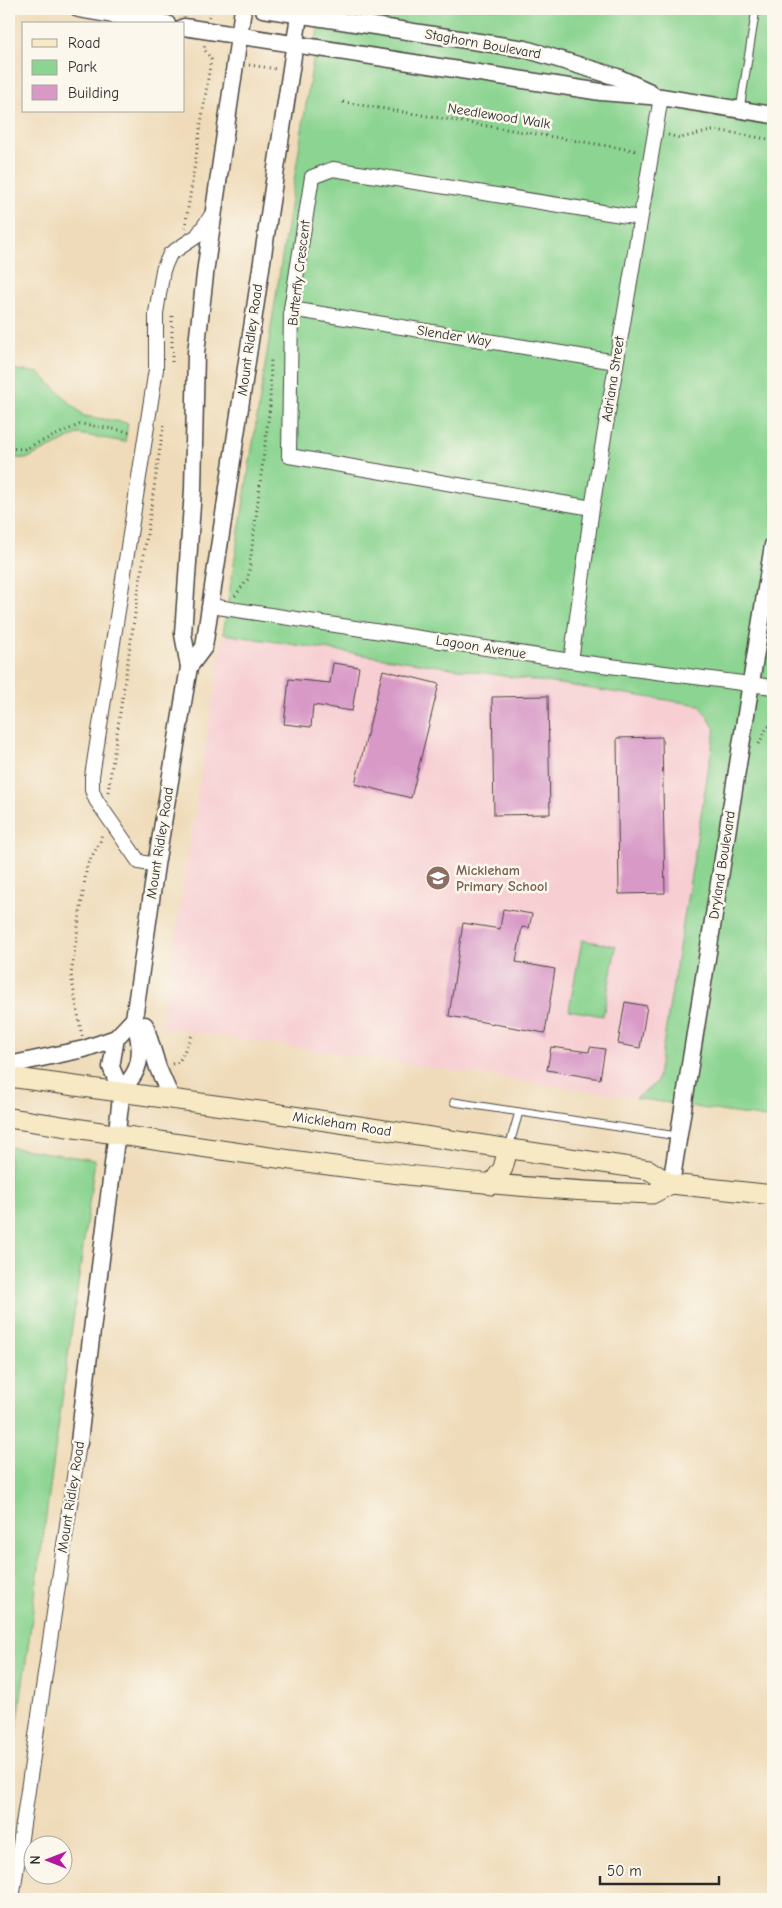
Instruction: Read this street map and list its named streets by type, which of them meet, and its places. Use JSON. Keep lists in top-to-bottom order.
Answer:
{
  "streets": {
    "main road": ["Mickleham Road"],
    "street": [
      "Staghorn Boulevard",
      "Butterfly Crescent",
      "Slender Way",
      "Mount Ridley Road",
      "Adriana Street",
      "Lagoon Avenue",
      "Dryland Boulevard"
    ],
    "path": ["Needlewood Walk"]
  },
  "crossings": [
    ["Staghorn Boulevard", "Mount Ridley Road"],
    ["Staghorn Boulevard", "Adriana Street"],
    ["Needlewood Walk", "Adriana Street"],
    ["Butterfly Crescent", "Slender Way"],
    ["Butterfly Crescent", "Adriana Street"],
    ["Slender Way", "Adriana Street"],
    ["Mount Ridley Road", "Lagoon Avenue"],
    ["Mount Ridley Road", "Mickleham Road"],
    ["Adriana Street", "Lagoon Avenue"],
    ["Lagoon Avenue", "Dryland Boulevard"],
    ["Dryland Boulevard", "Mickleham Road"]
  ],
  "places": {
    "school or university": ["Mickleham Primary School"]
  },
  "legend": ["Road", "Park", "Building"],
  "scale_bar": "50 m",
  "north": "left"
}
